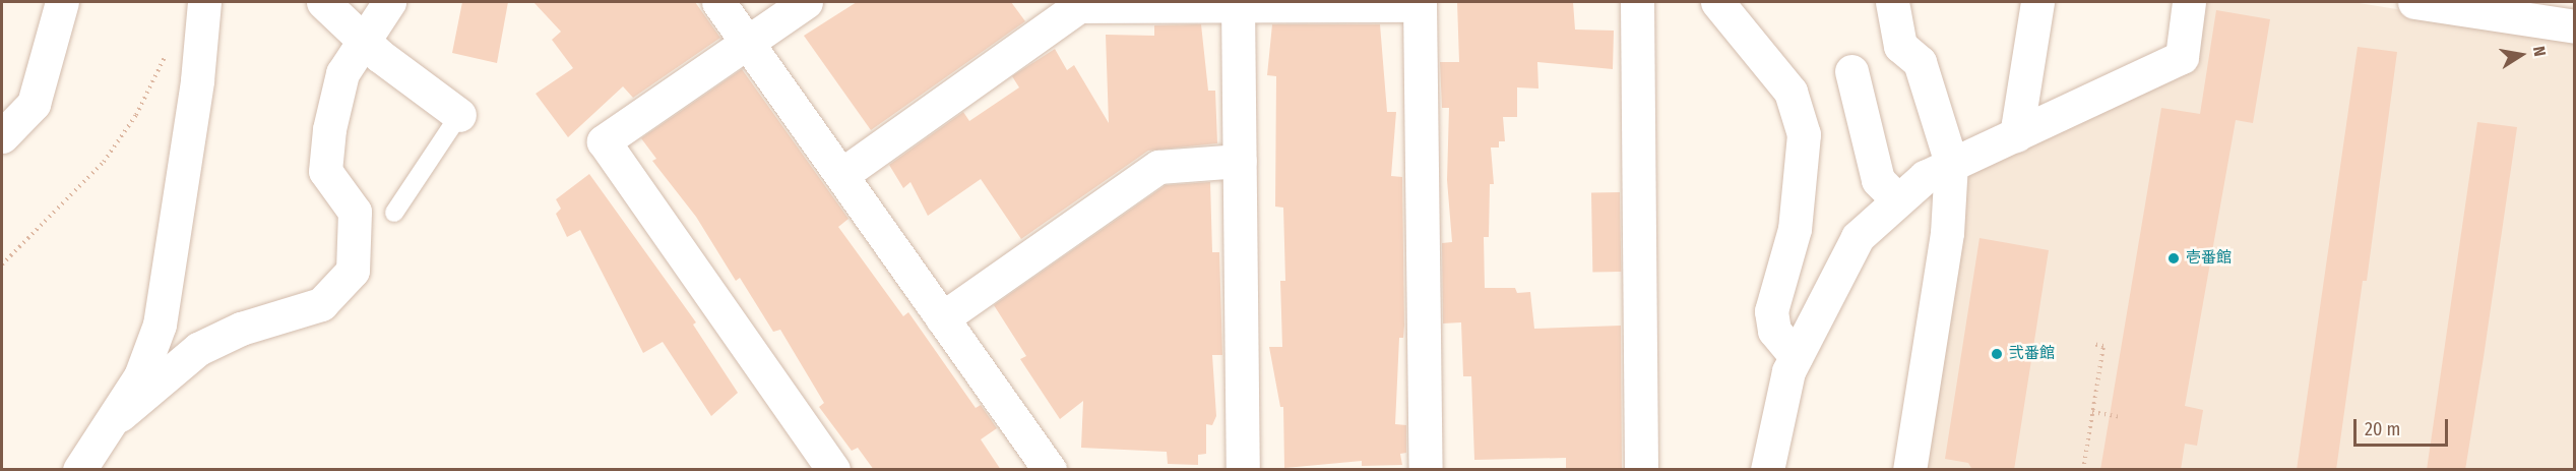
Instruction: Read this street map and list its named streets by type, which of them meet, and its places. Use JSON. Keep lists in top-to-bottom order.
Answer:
{
  "places": ["壱番館", "弐番館"],
  "scale_bar": "20 m",
  "north": "right"
}
